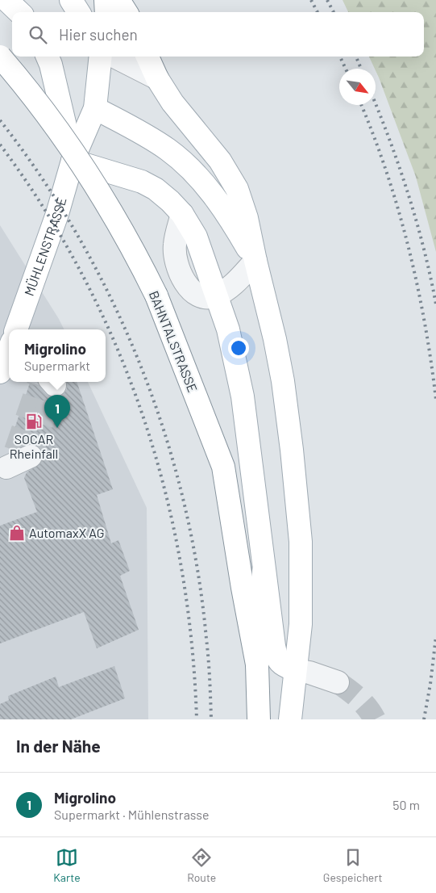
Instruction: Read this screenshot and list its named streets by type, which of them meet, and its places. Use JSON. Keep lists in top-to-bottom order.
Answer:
{
  "streets": {
    "main road": ["MÜHLENSTRASSE", "BAHNTALSTRASSE"]
  },
  "places": {
    "fuel station": ["SOCAR Rheinfall"],
    "shop": ["AutomaxX AG"]
  },
  "north": "bottom right",
  "page": {
    "search": "Hier suchen",
    "popup": ["Migrolino", "Supermarkt"],
    "pins": "1",
    "heading": "In der Nähe",
    "list": [
      {
        "mark": "1",
        "name": "Migrolino",
        "note": "Supermarkt · Mühlenstrasse",
        "value": "50 m"
      }
    ],
    "nav": ["Karte", "Route", "Gespeichert"]
  }
}
